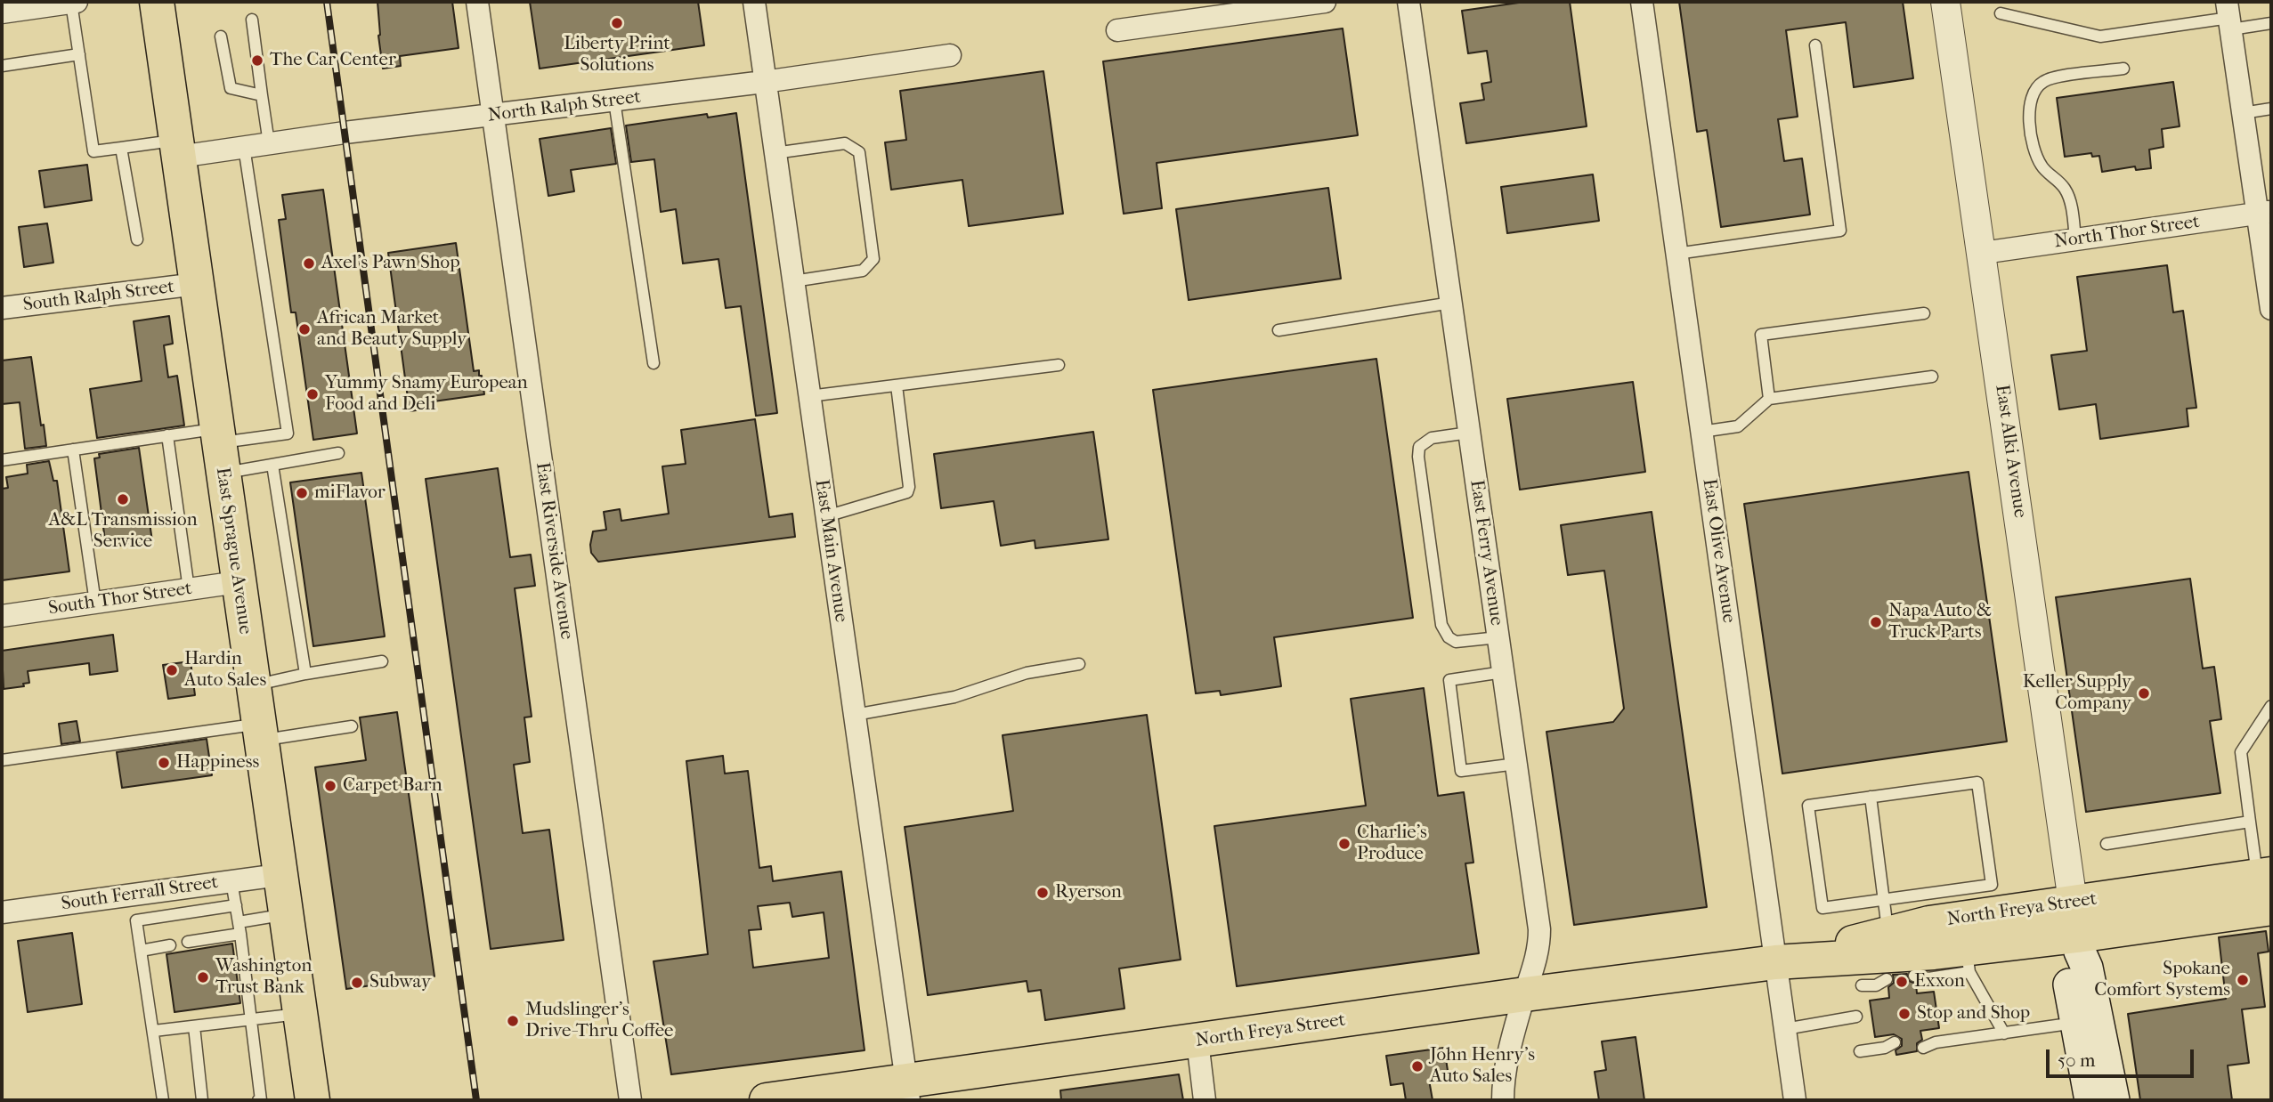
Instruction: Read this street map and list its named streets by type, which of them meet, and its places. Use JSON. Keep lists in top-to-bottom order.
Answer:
{
  "streets": {
    "main road": ["East Sprague Avenue", "North Freya Street"],
    "street": [
      "North Ralph Street",
      "North Thor Street",
      "South Ralph Street",
      "East Alki Avenue",
      "East Riverside Avenue",
      "East Main Avenue",
      "East Olive Avenue",
      "East Ferry Avenue",
      "South Thor Street",
      "South Ferrall Street"
    ]
  },
  "crossings": [
    ["North Ralph Street", "East Sprague Avenue"],
    ["North Ralph Street", "East Riverside Avenue"],
    ["North Ralph Street", "East Main Avenue"],
    ["North Thor Street", "East Alki Avenue"],
    ["South Ralph Street", "East Sprague Avenue"],
    ["East Alki Avenue", "North Freya Street"],
    ["East Sprague Avenue", "South Thor Street"],
    ["East Sprague Avenue", "South Ferrall Street"],
    ["East Main Avenue", "North Freya Street"],
    ["East Olive Avenue", "North Freya Street"],
    ["East Ferry Avenue", "North Freya Street"]
  ],
  "places": [
    "Liberty Print Solutions",
    "The Car Center",
    "Axel's Pawn Shop",
    "African Market and Beauty Supply",
    "Yummy Snamy European Food and Deli",
    "miFlavor",
    "A&L Transmission Service",
    "Napa Auto & Truck Parts",
    "Hardin Auto Sales",
    "Keller Supply Company",
    "Happiness",
    "Carpet Barn",
    "Charlie's Produce",
    "Ryerson",
    "Washington Trust Bank",
    "Spokane Comfort Systems",
    "Exxon",
    "Subway",
    "Stop and Shop",
    "Mudslinger's Drive-Thru Coffee",
    "John Henry's Auto Sales"
  ],
  "scale_bar": "50 m"
}
